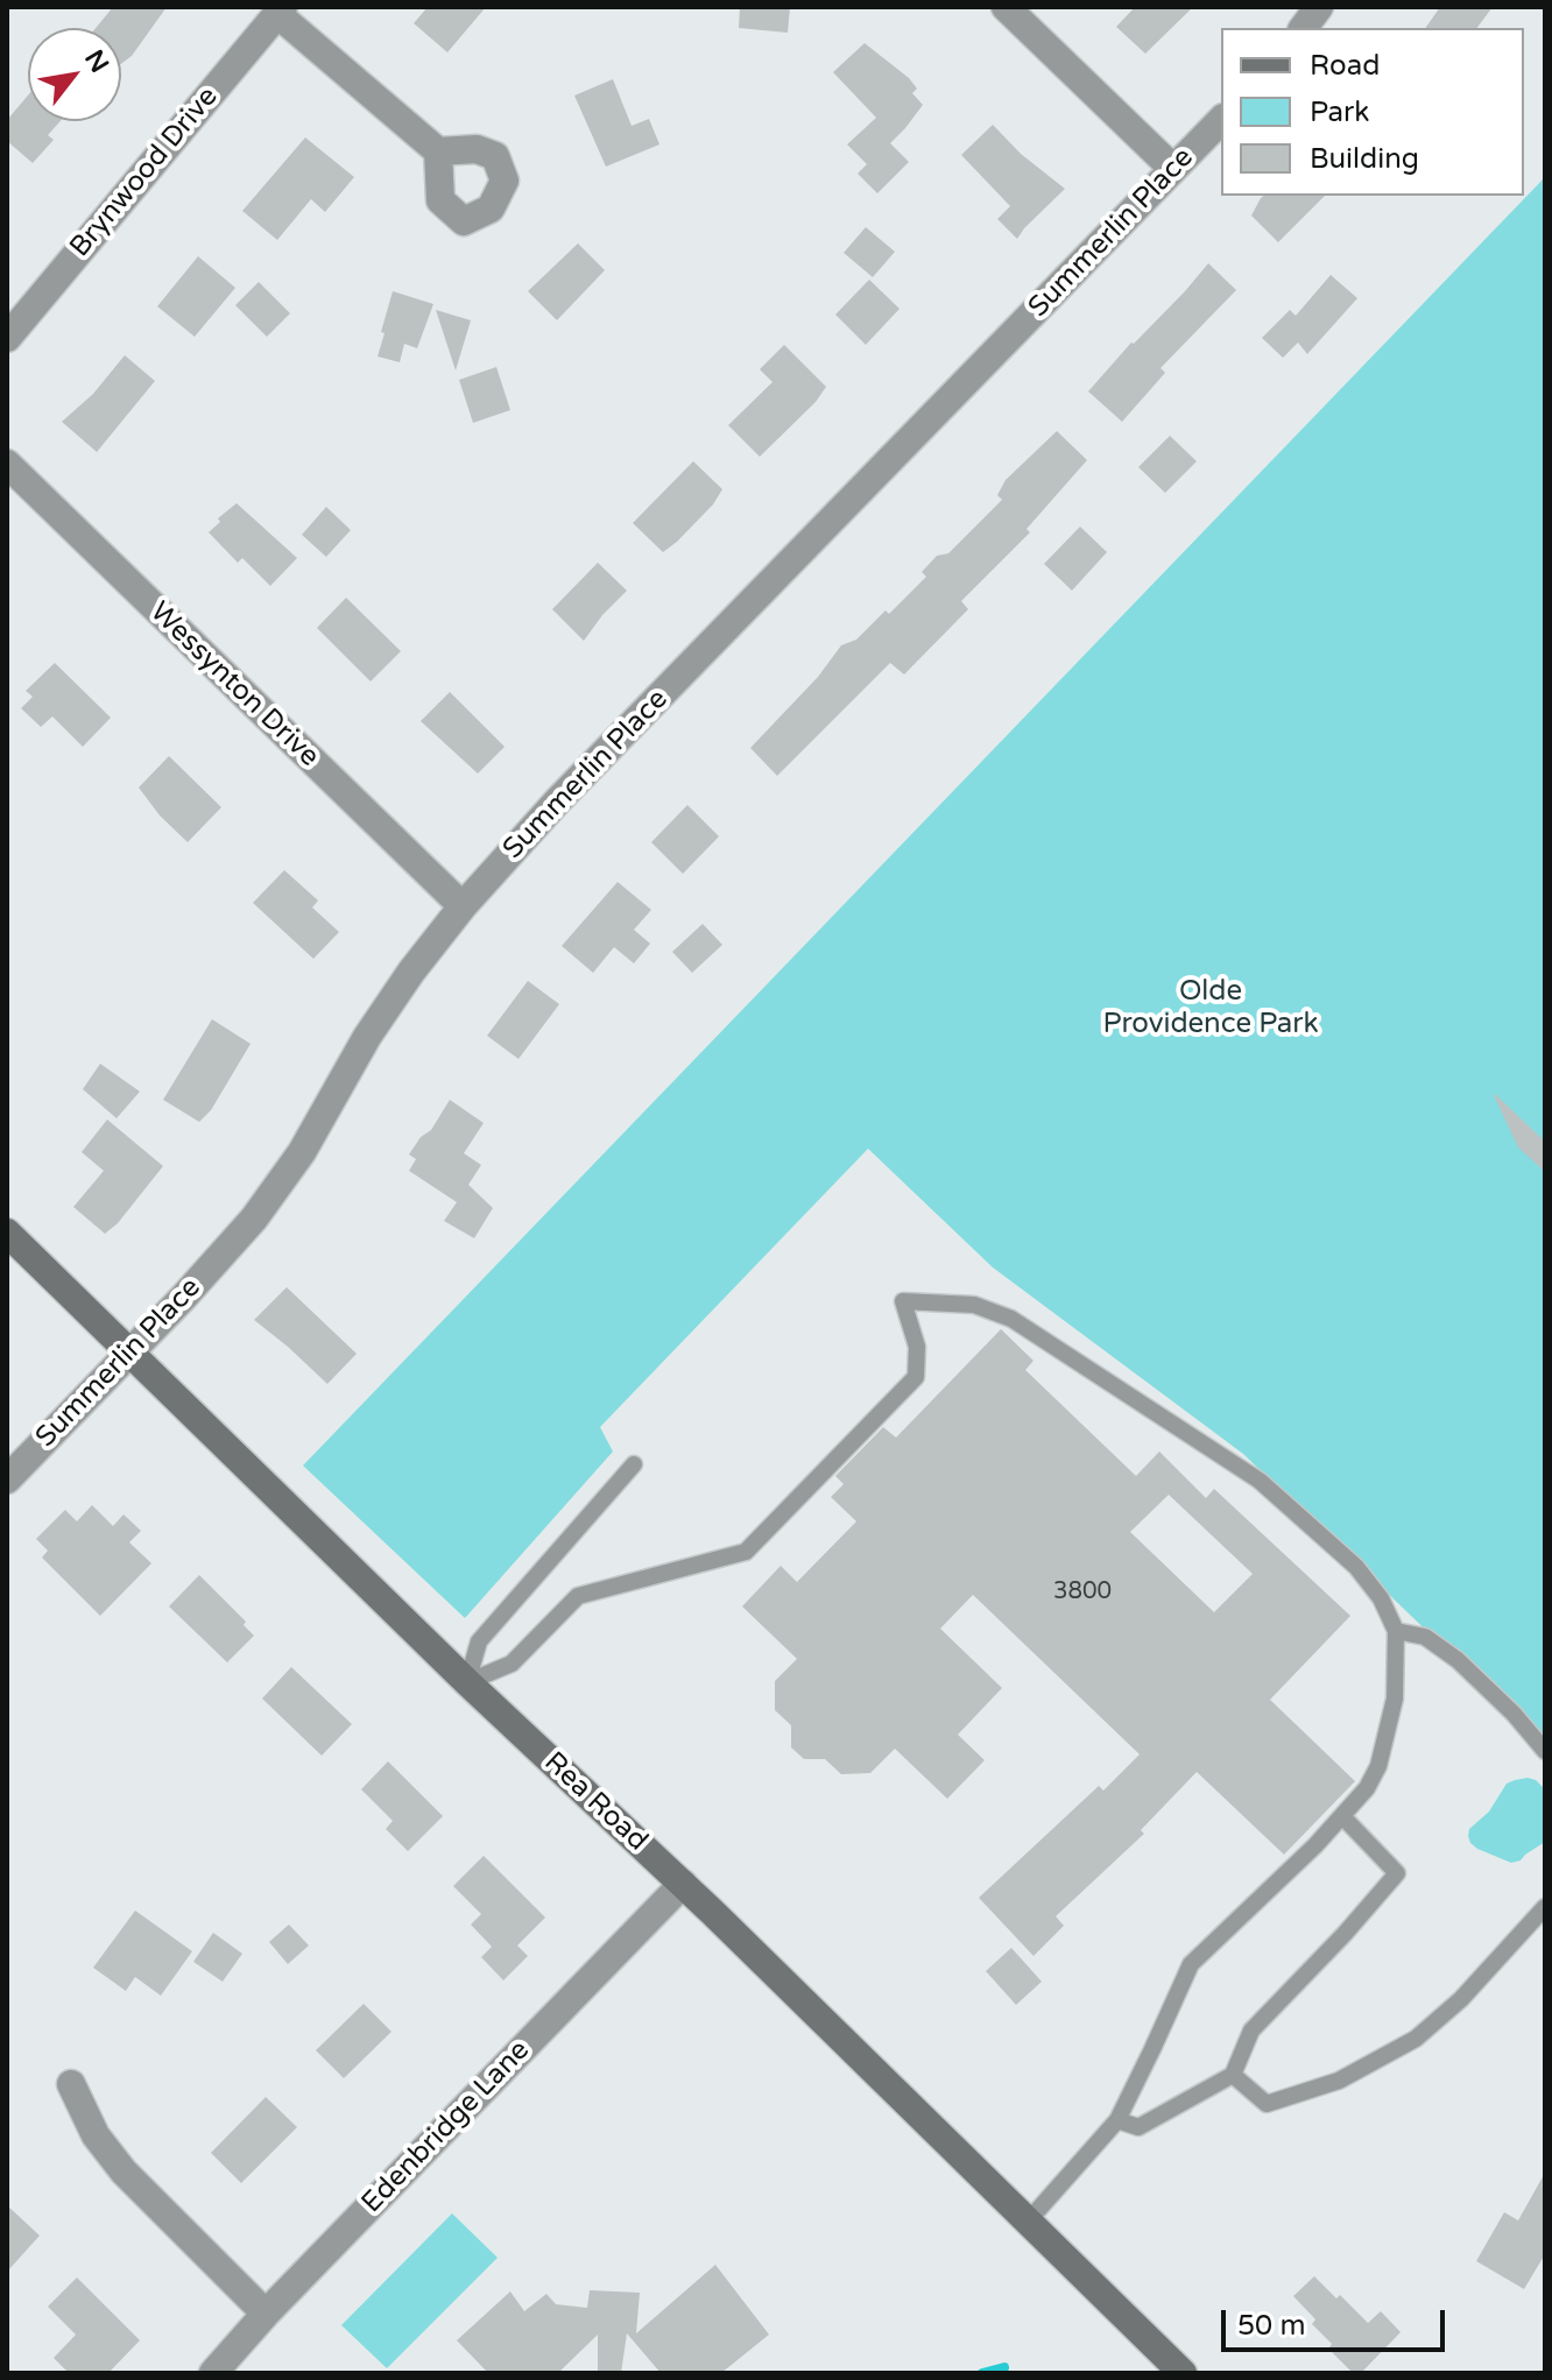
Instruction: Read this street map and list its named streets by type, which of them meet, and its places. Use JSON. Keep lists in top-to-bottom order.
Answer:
{
  "streets": {
    "main road": ["Rea Road"],
    "street": [
      "Brynwood Drive",
      "Summerlin Place",
      "Wessynton Drive",
      "Edenbridge Lane"
    ]
  },
  "crossings": [
    ["Summerlin Place", "Wessynton Drive"],
    ["Summerlin Place", "Rea Road"],
    ["Rea Road", "Edenbridge Lane"]
  ],
  "parks": ["Olde Providence Park"],
  "house_numbers": ["3800"],
  "legend": ["Road", "Park", "Building"],
  "scale_bar": "50 m",
  "north": "top right"
}
